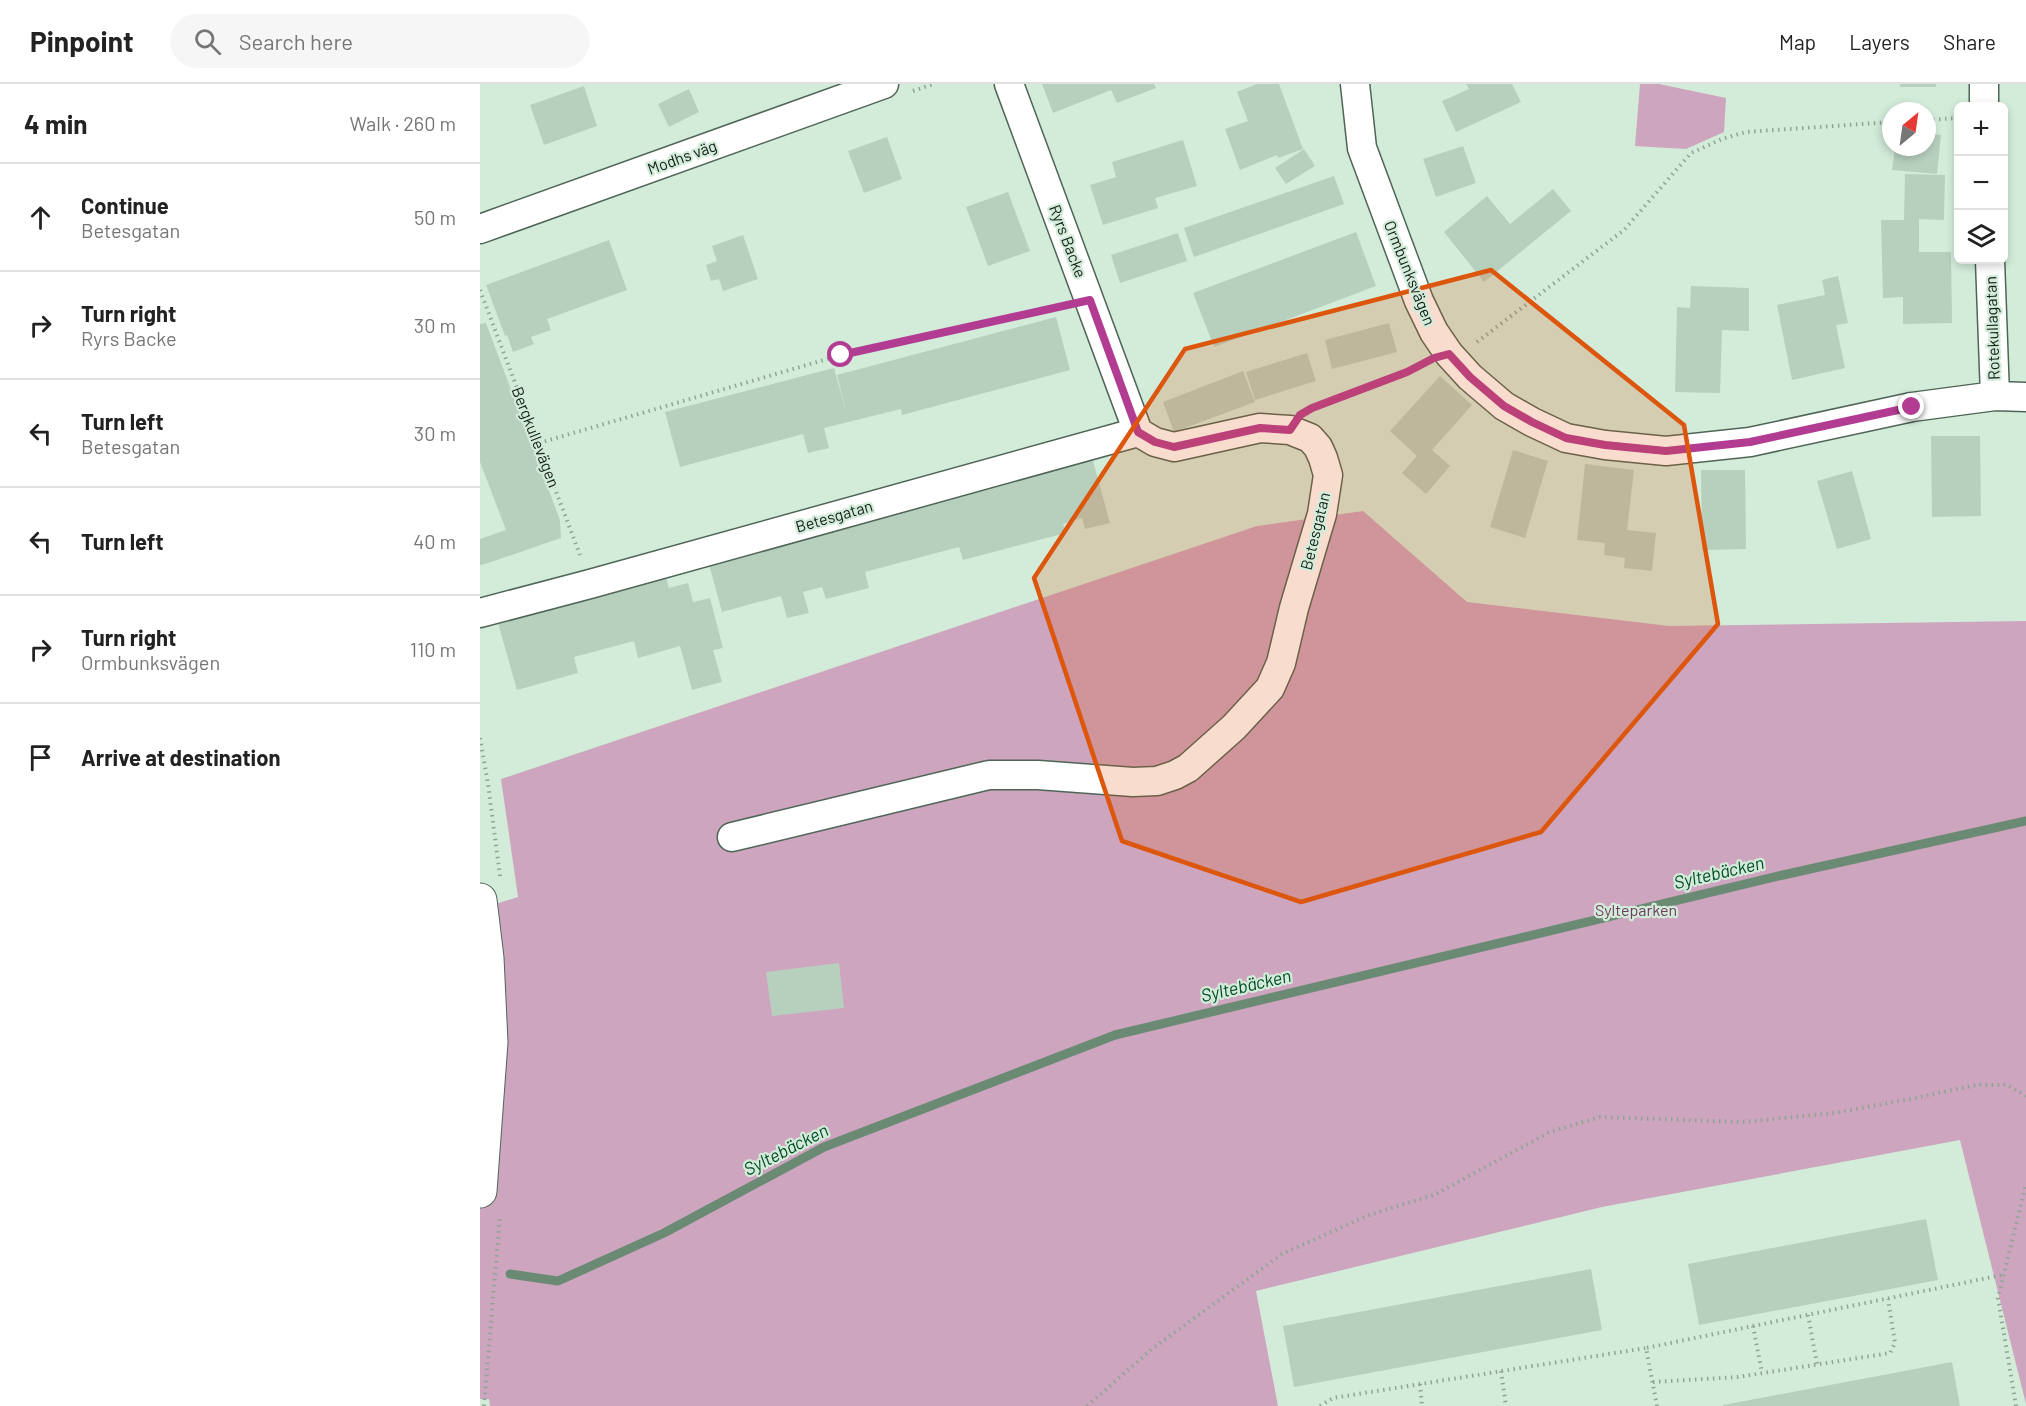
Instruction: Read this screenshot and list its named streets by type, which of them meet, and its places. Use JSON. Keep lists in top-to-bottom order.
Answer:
{
  "streets": {
    "street": [
      "Modhs väg",
      "Ryrs Backe",
      "Ormbunksvägen",
      "Rotekullagatan",
      "Betesgatan"
    ],
    "path": ["Bergkullevägen"]
  },
  "crossings": [
    ["Ryrs Backe", "Betesgatan"],
    ["Ormbunksvägen", "Rotekullagatan"],
    ["Bergkullevägen", "Betesgatan"]
  ],
  "water": ["Syltebäcken"],
  "parks": ["Sylteparken"],
  "north": "top right",
  "page": {
    "header": "Pinpoint",
    "search": "Search here",
    "nav": ["Map", "Layers", "Share"],
    "heading": ["4 min", "Walk · 260 m"],
    "map_buttons": ["+", "−"],
    "list": [
      ["Continue", "Betesgatan", "50 m"],
      ["Turn right", "Ryrs Backe", "30 m"],
      ["Turn left", "Betesgatan", "30 m"],
      ["Turn left", "40 m"],
      ["Turn right", "Ormbunksvägen", "110 m"],
      "Arrive at destination"
    ]
  }
}
